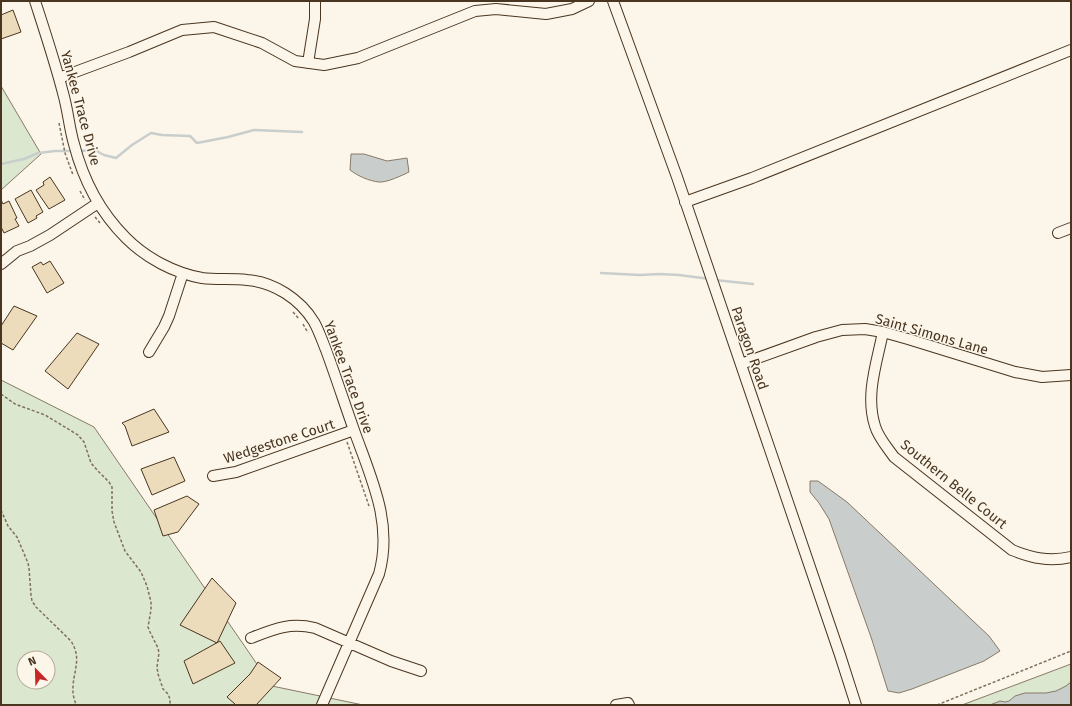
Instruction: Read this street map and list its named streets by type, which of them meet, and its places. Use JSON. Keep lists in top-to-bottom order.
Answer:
{
  "streets": {
    "street": [
      "Yankee Trace Drive",
      "Saint Simons Lane",
      "Paragon Road",
      "Wedgestone Court",
      "Southern Belle Court"
    ]
  },
  "crossings": [
    ["Yankee Trace Drive", "Wedgestone Court"],
    ["Saint Simons Lane", "Paragon Road"],
    ["Saint Simons Lane", "Southern Belle Court"]
  ],
  "north": "top left"
}
